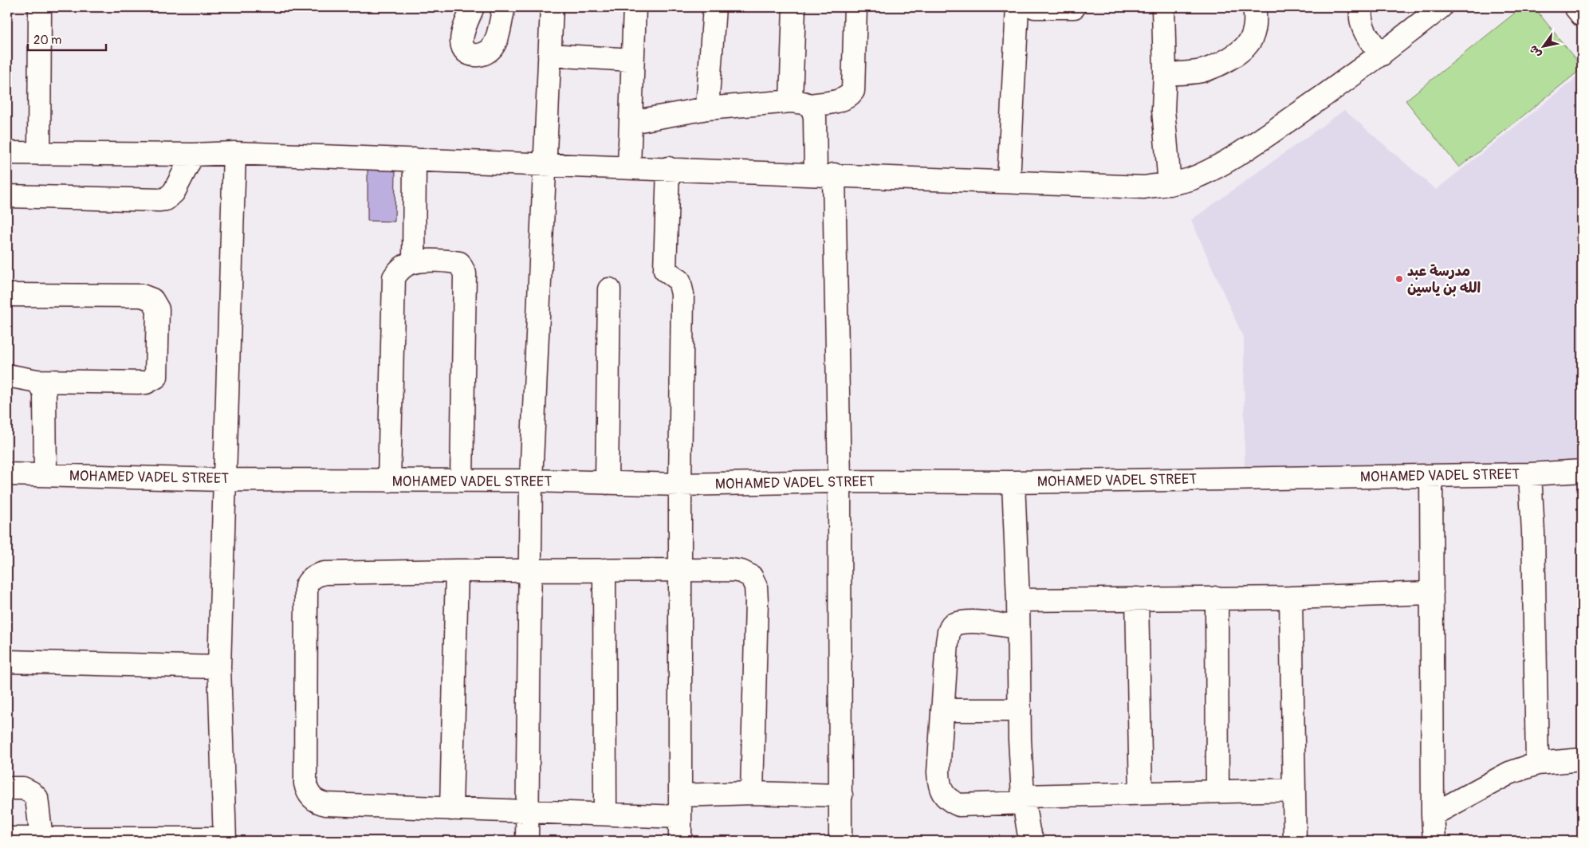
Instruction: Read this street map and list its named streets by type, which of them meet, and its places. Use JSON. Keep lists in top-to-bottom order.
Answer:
{
  "streets": {
    "street": ["MOHAMED VADEL STREET"]
  },
  "places": ["مدرسة عبد الله بن ياسين"],
  "scale_bar": "20 m",
  "north": "bottom left"
}
